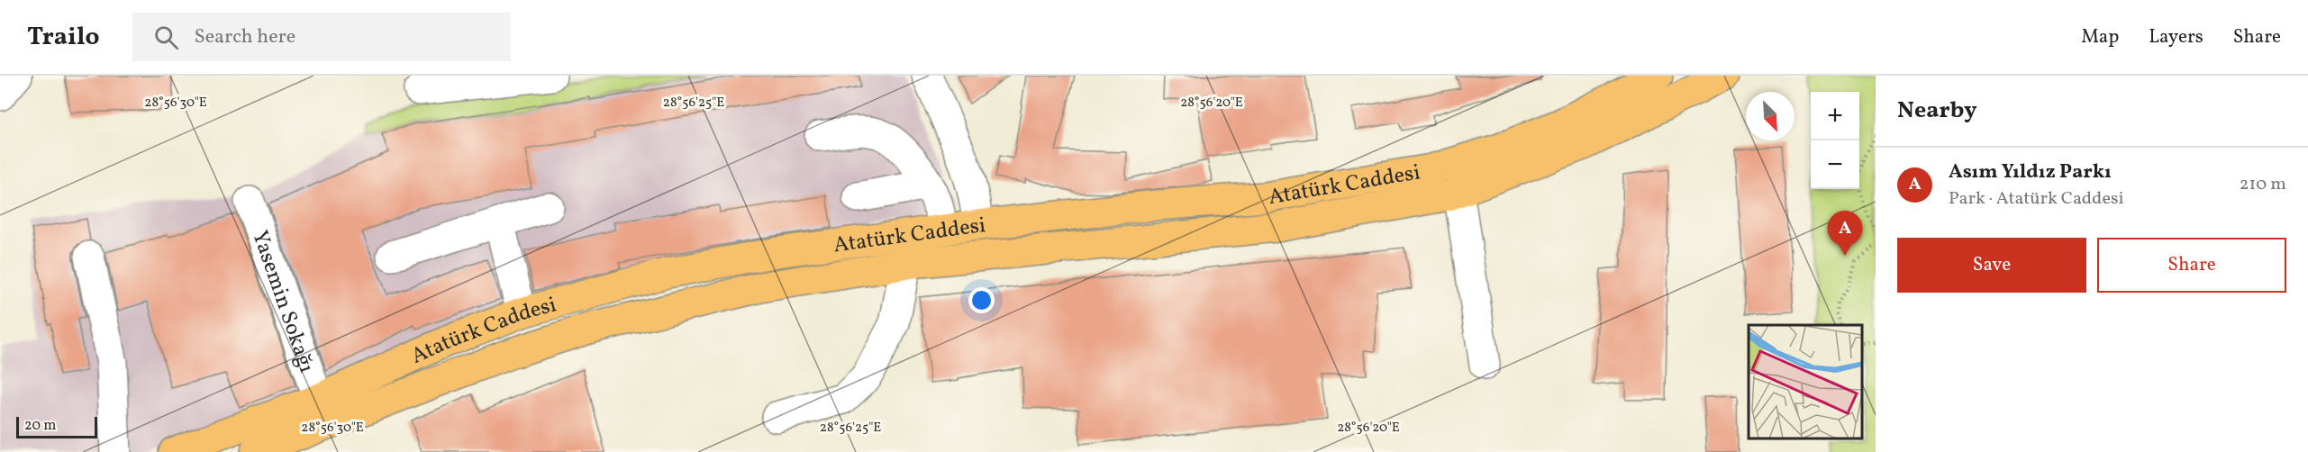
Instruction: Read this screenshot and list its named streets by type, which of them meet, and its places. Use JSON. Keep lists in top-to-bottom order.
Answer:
{
  "streets": {
    "main road": ["Atatürk Caddesi"],
    "street": ["Yasemin Sokağı"]
  },
  "crossings": [
    ["Atatürk Caddesi", "Yasemin Sokağı"]
  ],
  "scale_bar": "20 m",
  "north": "bottom right",
  "page": {
    "header": "Trailo",
    "search": "Search here",
    "nav": ["Map", "Layers", "Share"],
    "heading": "Nearby",
    "map_buttons": ["+", "−"],
    "list": [
      {
        "mark": "A",
        "name": "Asım Yıldız Parkı",
        "note": "Park · Atatürk Caddesi",
        "value": "210 m"
      }
    ],
    "pins": "A",
    "buttons": ["Save", "Share"],
    "scale": "20 m"
  },
  "coordinates": ["28°56'30\"E", "28°56'25\"E", "28°56'20\"E"]
}
